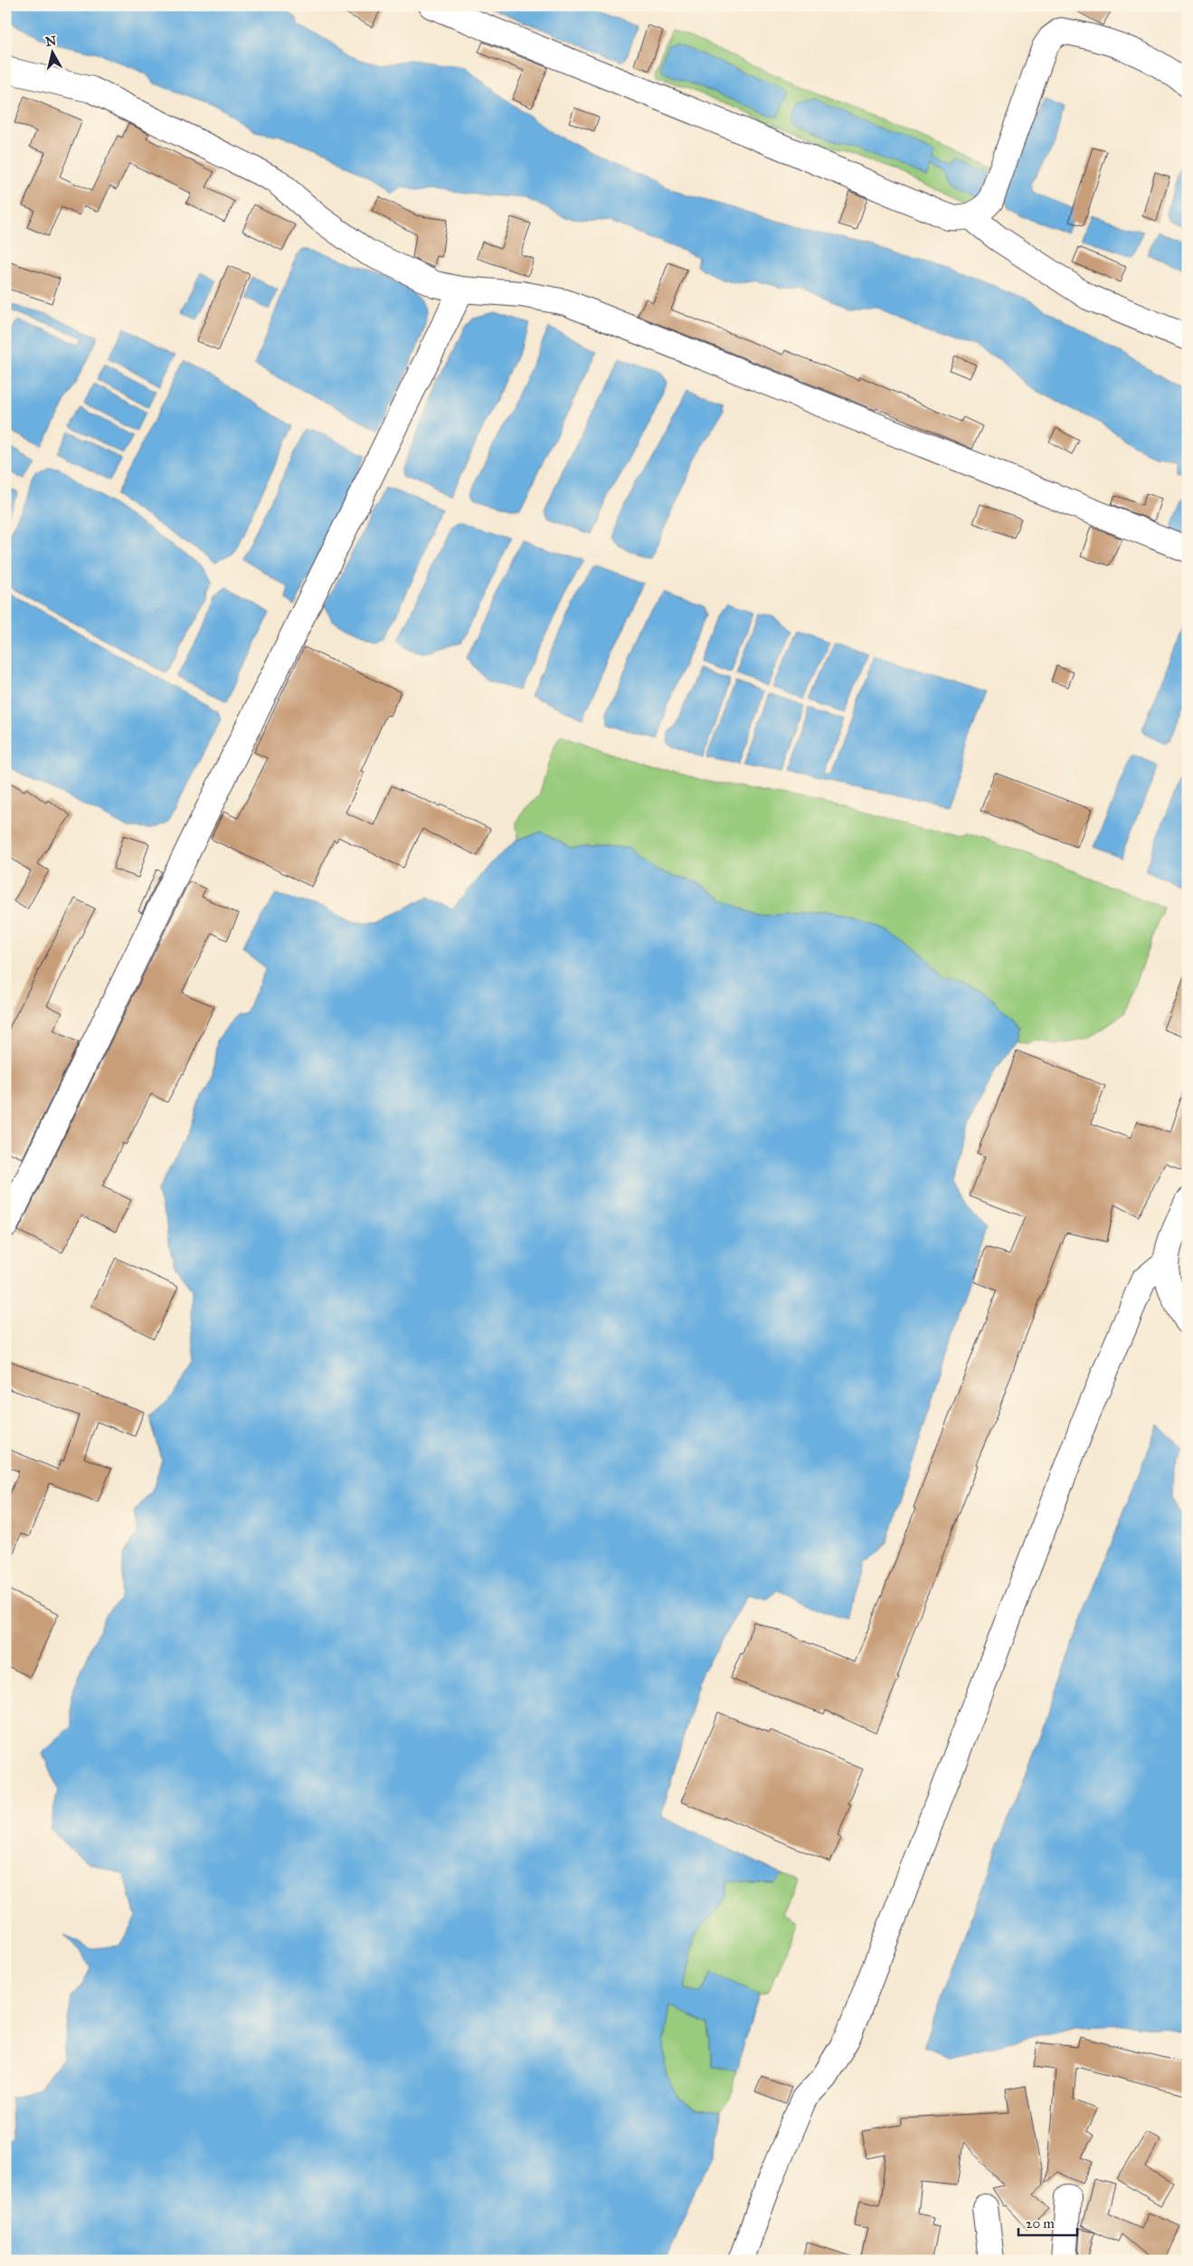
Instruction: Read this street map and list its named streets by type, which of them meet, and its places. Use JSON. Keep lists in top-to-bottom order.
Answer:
{
  "scale_bar": "20 m",
  "north": "top"
}
